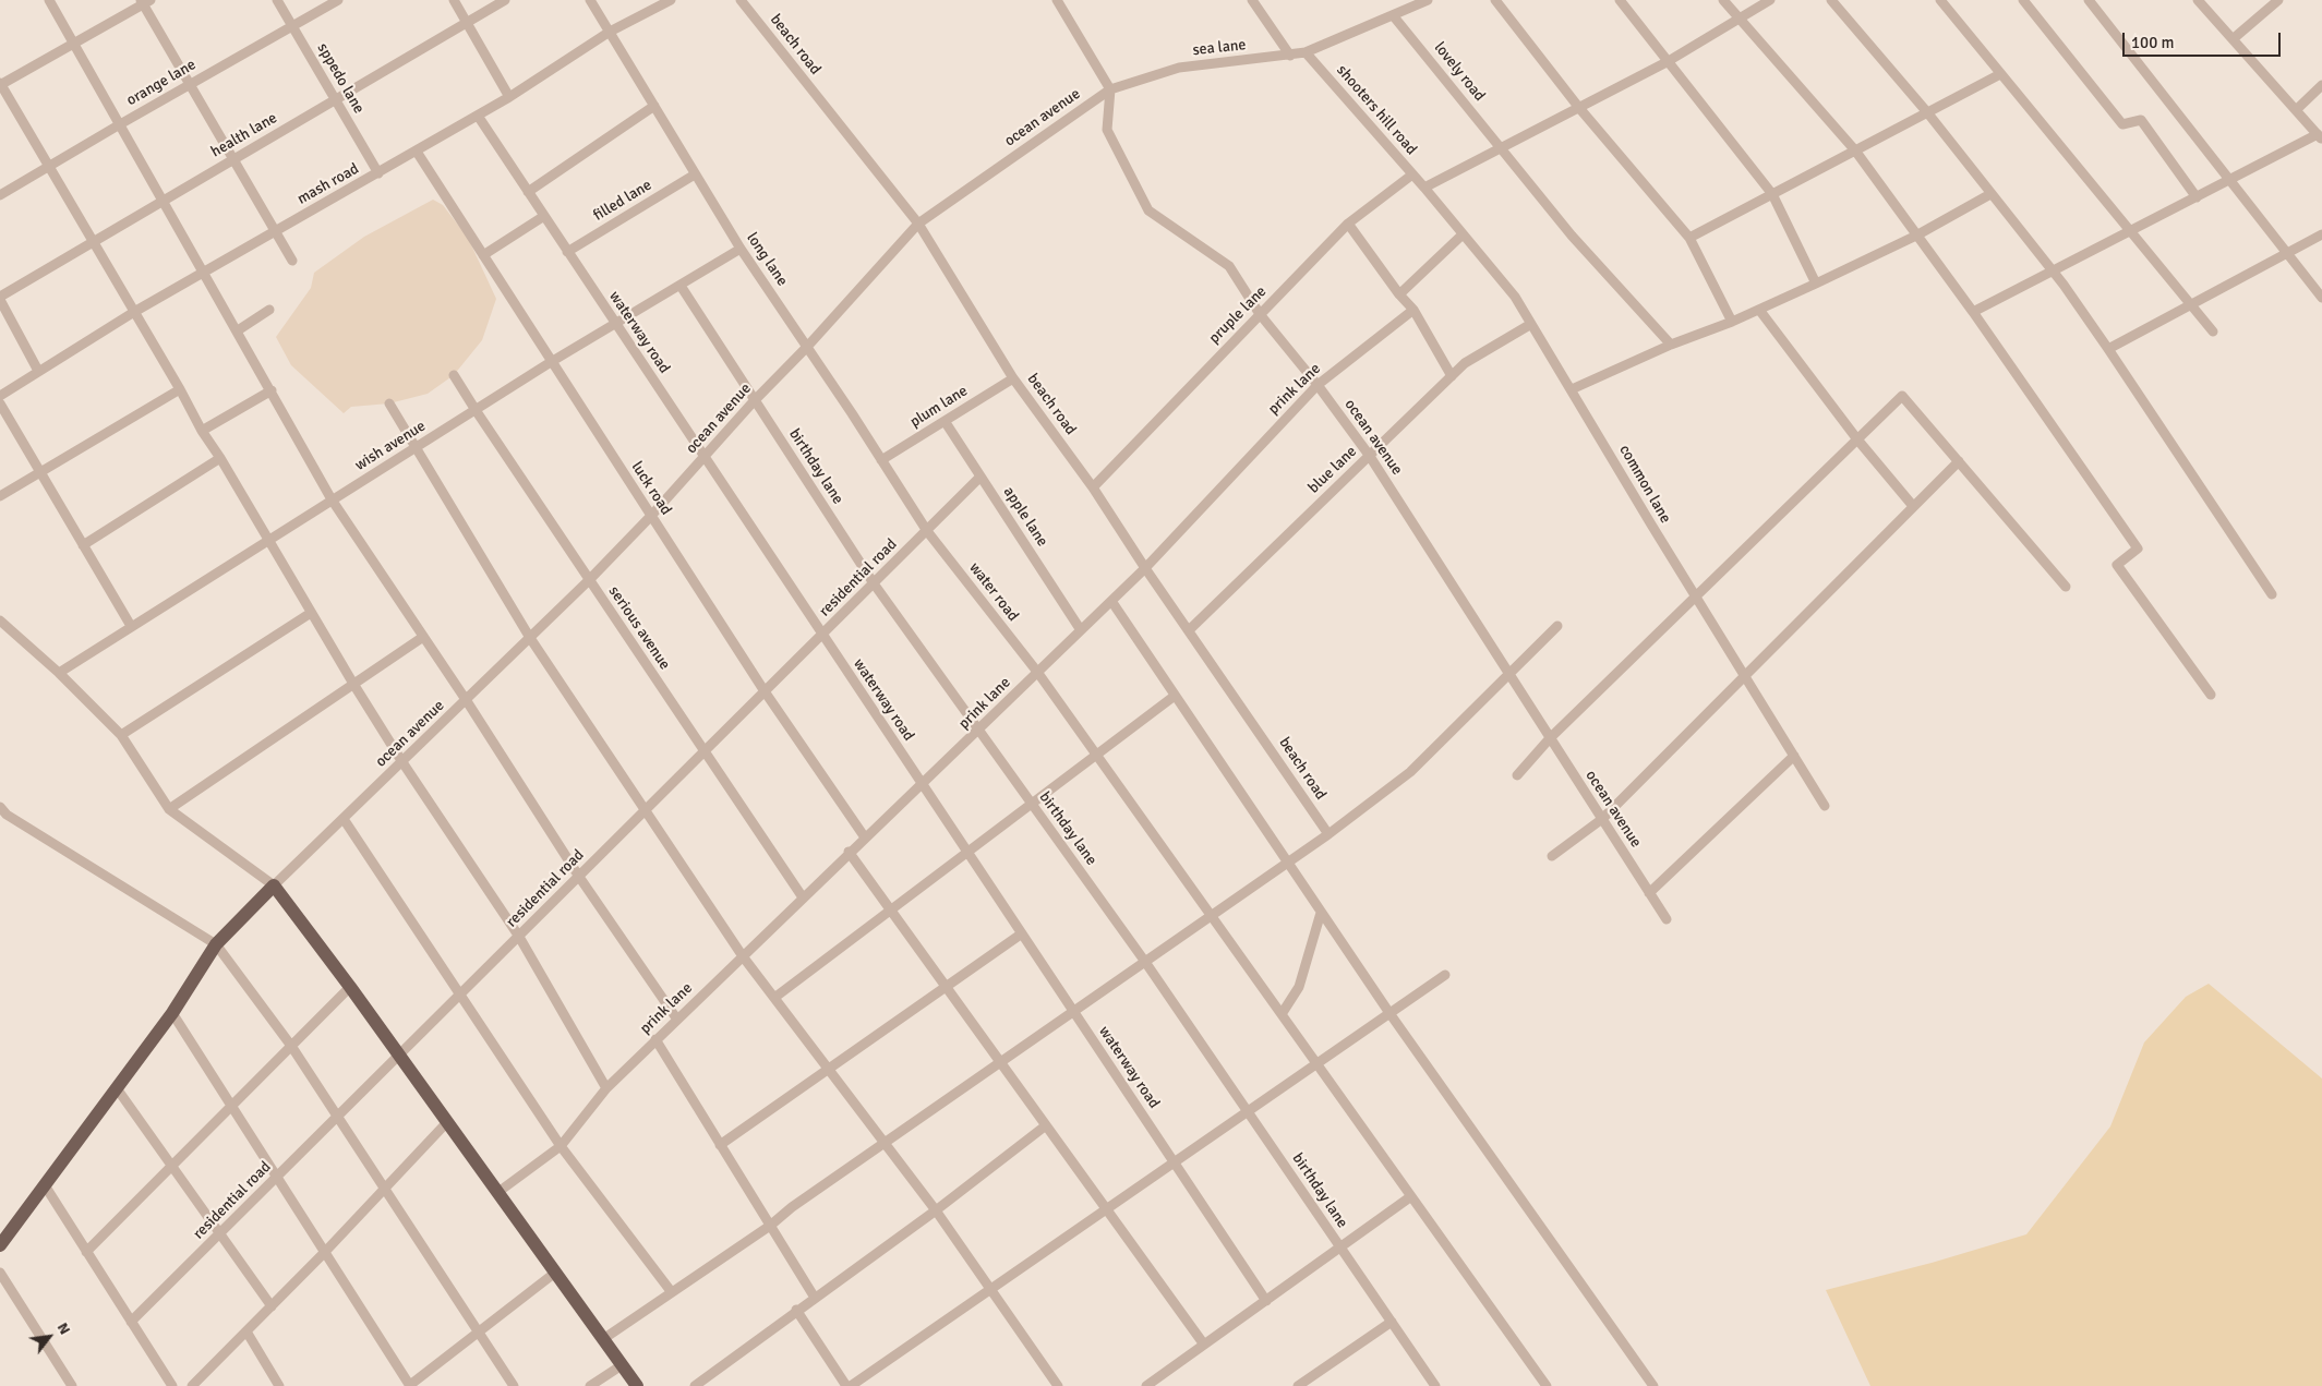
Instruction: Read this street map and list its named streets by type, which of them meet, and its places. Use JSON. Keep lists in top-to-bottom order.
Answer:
{
  "streets": {
    "street": [
      "beach road",
      "sea lane",
      "lovely road",
      "sppedo lane",
      "orange lane",
      "shooters hill road",
      "ocean avenue",
      "health lane",
      "mash road",
      "filled lane",
      "long lane",
      "pruple lane",
      "waterway road",
      "prink lane",
      "plum lane",
      "wish avenue",
      "birthday lane",
      "blue lane",
      "common lane",
      "luck road",
      "apple lane",
      "residential road",
      "water road",
      "serious avenue"
    ]
  },
  "crossings": [
    ["beach road", "ocean avenue"],
    ["beach road", "pruple lane"],
    ["beach road", "prink lane"],
    ["beach road", "plum lane"],
    ["beach road", "blue lane"],
    ["sea lane", "lovely road"],
    ["sea lane", "shooters hill road"],
    ["sea lane", "ocean avenue"],
    ["sppedo lane", "orange lane"],
    ["sppedo lane", "health lane"],
    ["sppedo lane", "mash road"],
    ["shooters hill road", "pruple lane"],
    ["shooters hill road", "common lane"],
    ["ocean avenue", "long lane"],
    ["ocean avenue", "pruple lane"],
    ["ocean avenue", "waterway road"],
    ["ocean avenue", "prink lane"],
    ["ocean avenue", "birthday lane"],
    ["ocean avenue", "blue lane"],
    ["ocean avenue", "luck road"],
    ["ocean avenue", "serious avenue"],
    ["mash road", "long lane"],
    ["mash road", "waterway road"],
    ["mash road", "luck road"],
    ["filled lane", "long lane"],
    ["filled lane", "waterway road"],
    ["long lane", "plum lane"],
    ["long lane", "wish avenue"],
    ["long lane", "residential road"],
    ["long lane", "water road"],
    ["waterway road", "prink lane"],
    ["waterway road", "wish avenue"],
    ["waterway road", "residential road"],
    ["prink lane", "birthday lane"],
    ["prink lane", "luck road"],
    ["prink lane", "apple lane"],
    ["prink lane", "water road"],
    ["prink lane", "serious avenue"],
    ["plum lane", "apple lane"],
    ["wish avenue", "birthday lane"],
    ["wish avenue", "luck road"],
    ["wish avenue", "serious avenue"],
    ["birthday lane", "residential road"],
    ["blue lane", "common lane"],
    ["luck road", "residential road"],
    ["apple lane", "residential road"],
    ["residential road", "water road"],
    ["residential road", "serious avenue"]
  ],
  "scale_bar": "100 m",
  "north": "top right"
}
